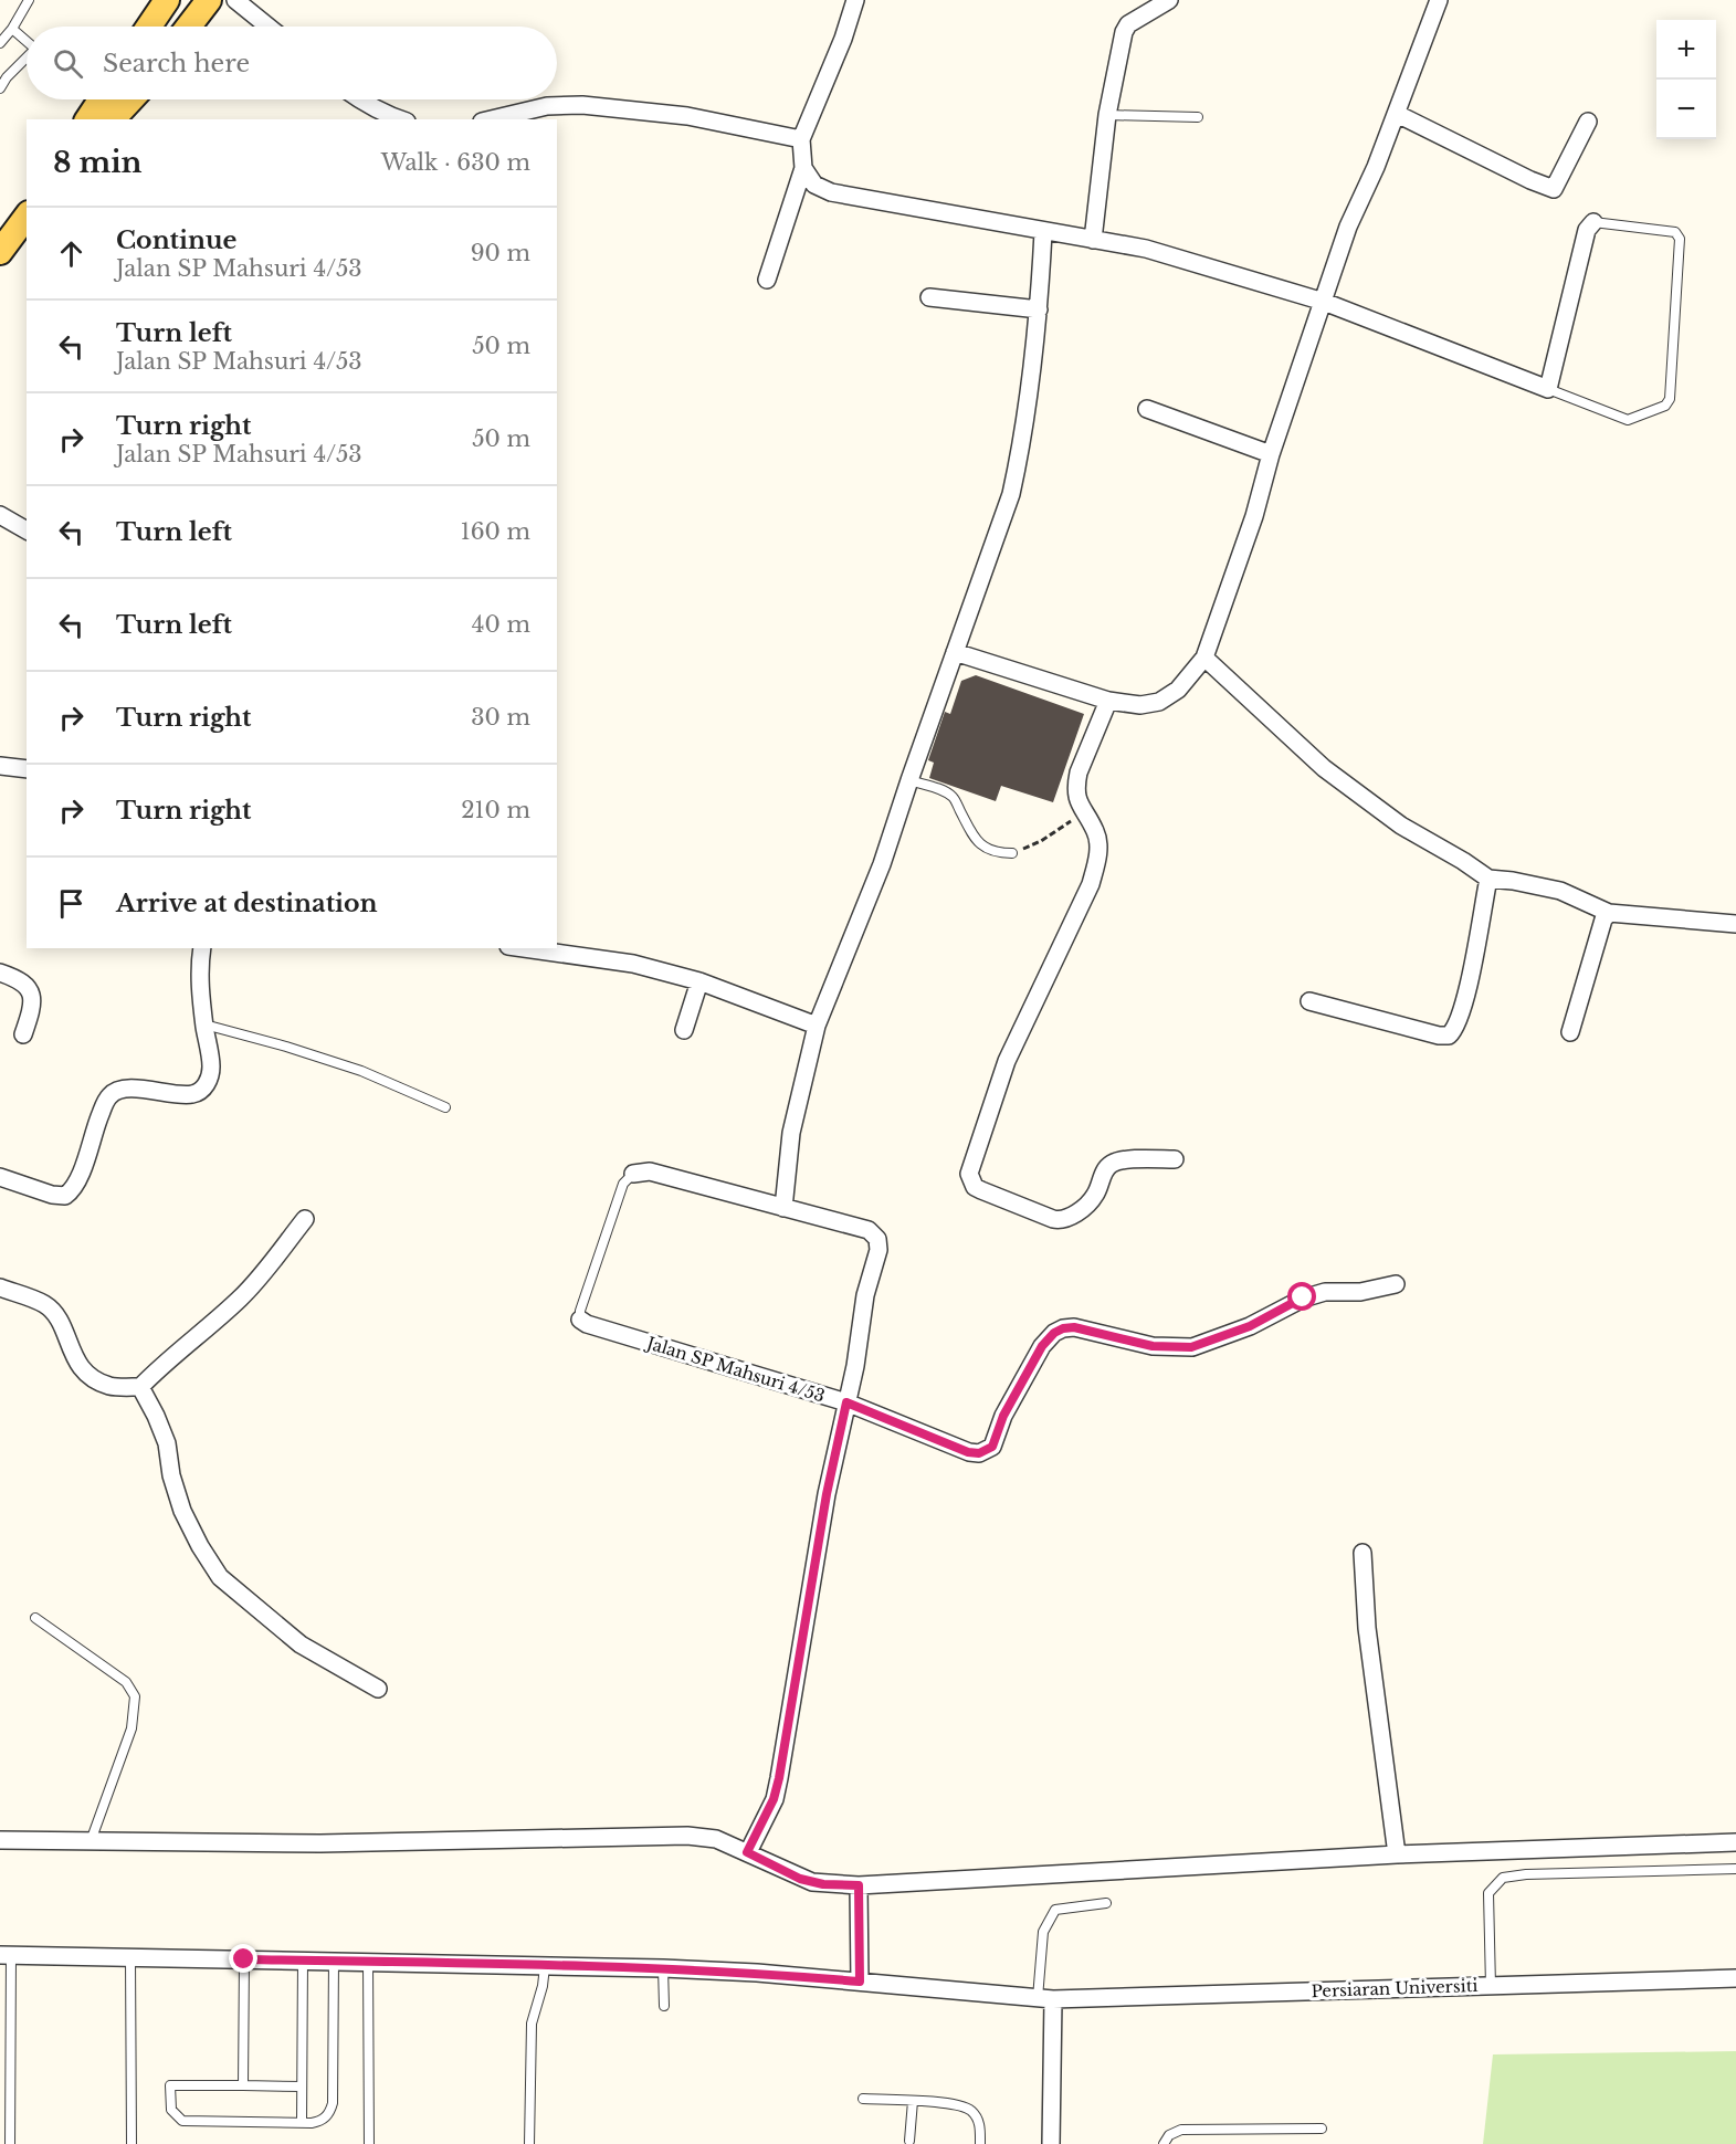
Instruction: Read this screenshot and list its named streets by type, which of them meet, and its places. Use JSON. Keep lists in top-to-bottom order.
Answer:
{
  "streets": {
    "street": ["Jalan SP Mahsuri 4/53", "Persiaran Universiti"]
  },
  "page": {
    "map_buttons": ["+", "−"],
    "search": "Search here",
    "heading": ["8 min", "Walk · 630 m"],
    "list": [
      ["Continue", "Jalan SP Mahsuri 4/53", "90 m"],
      ["Turn left", "Jalan SP Mahsuri 4/53", "50 m"],
      ["Turn right", "Jalan SP Mahsuri 4/53", "50 m"],
      ["Turn left", "160 m"],
      ["Turn left", "40 m"],
      ["Turn right", "30 m"],
      ["Turn right", "210 m"],
      "Arrive at destination"
    ]
  }
}
